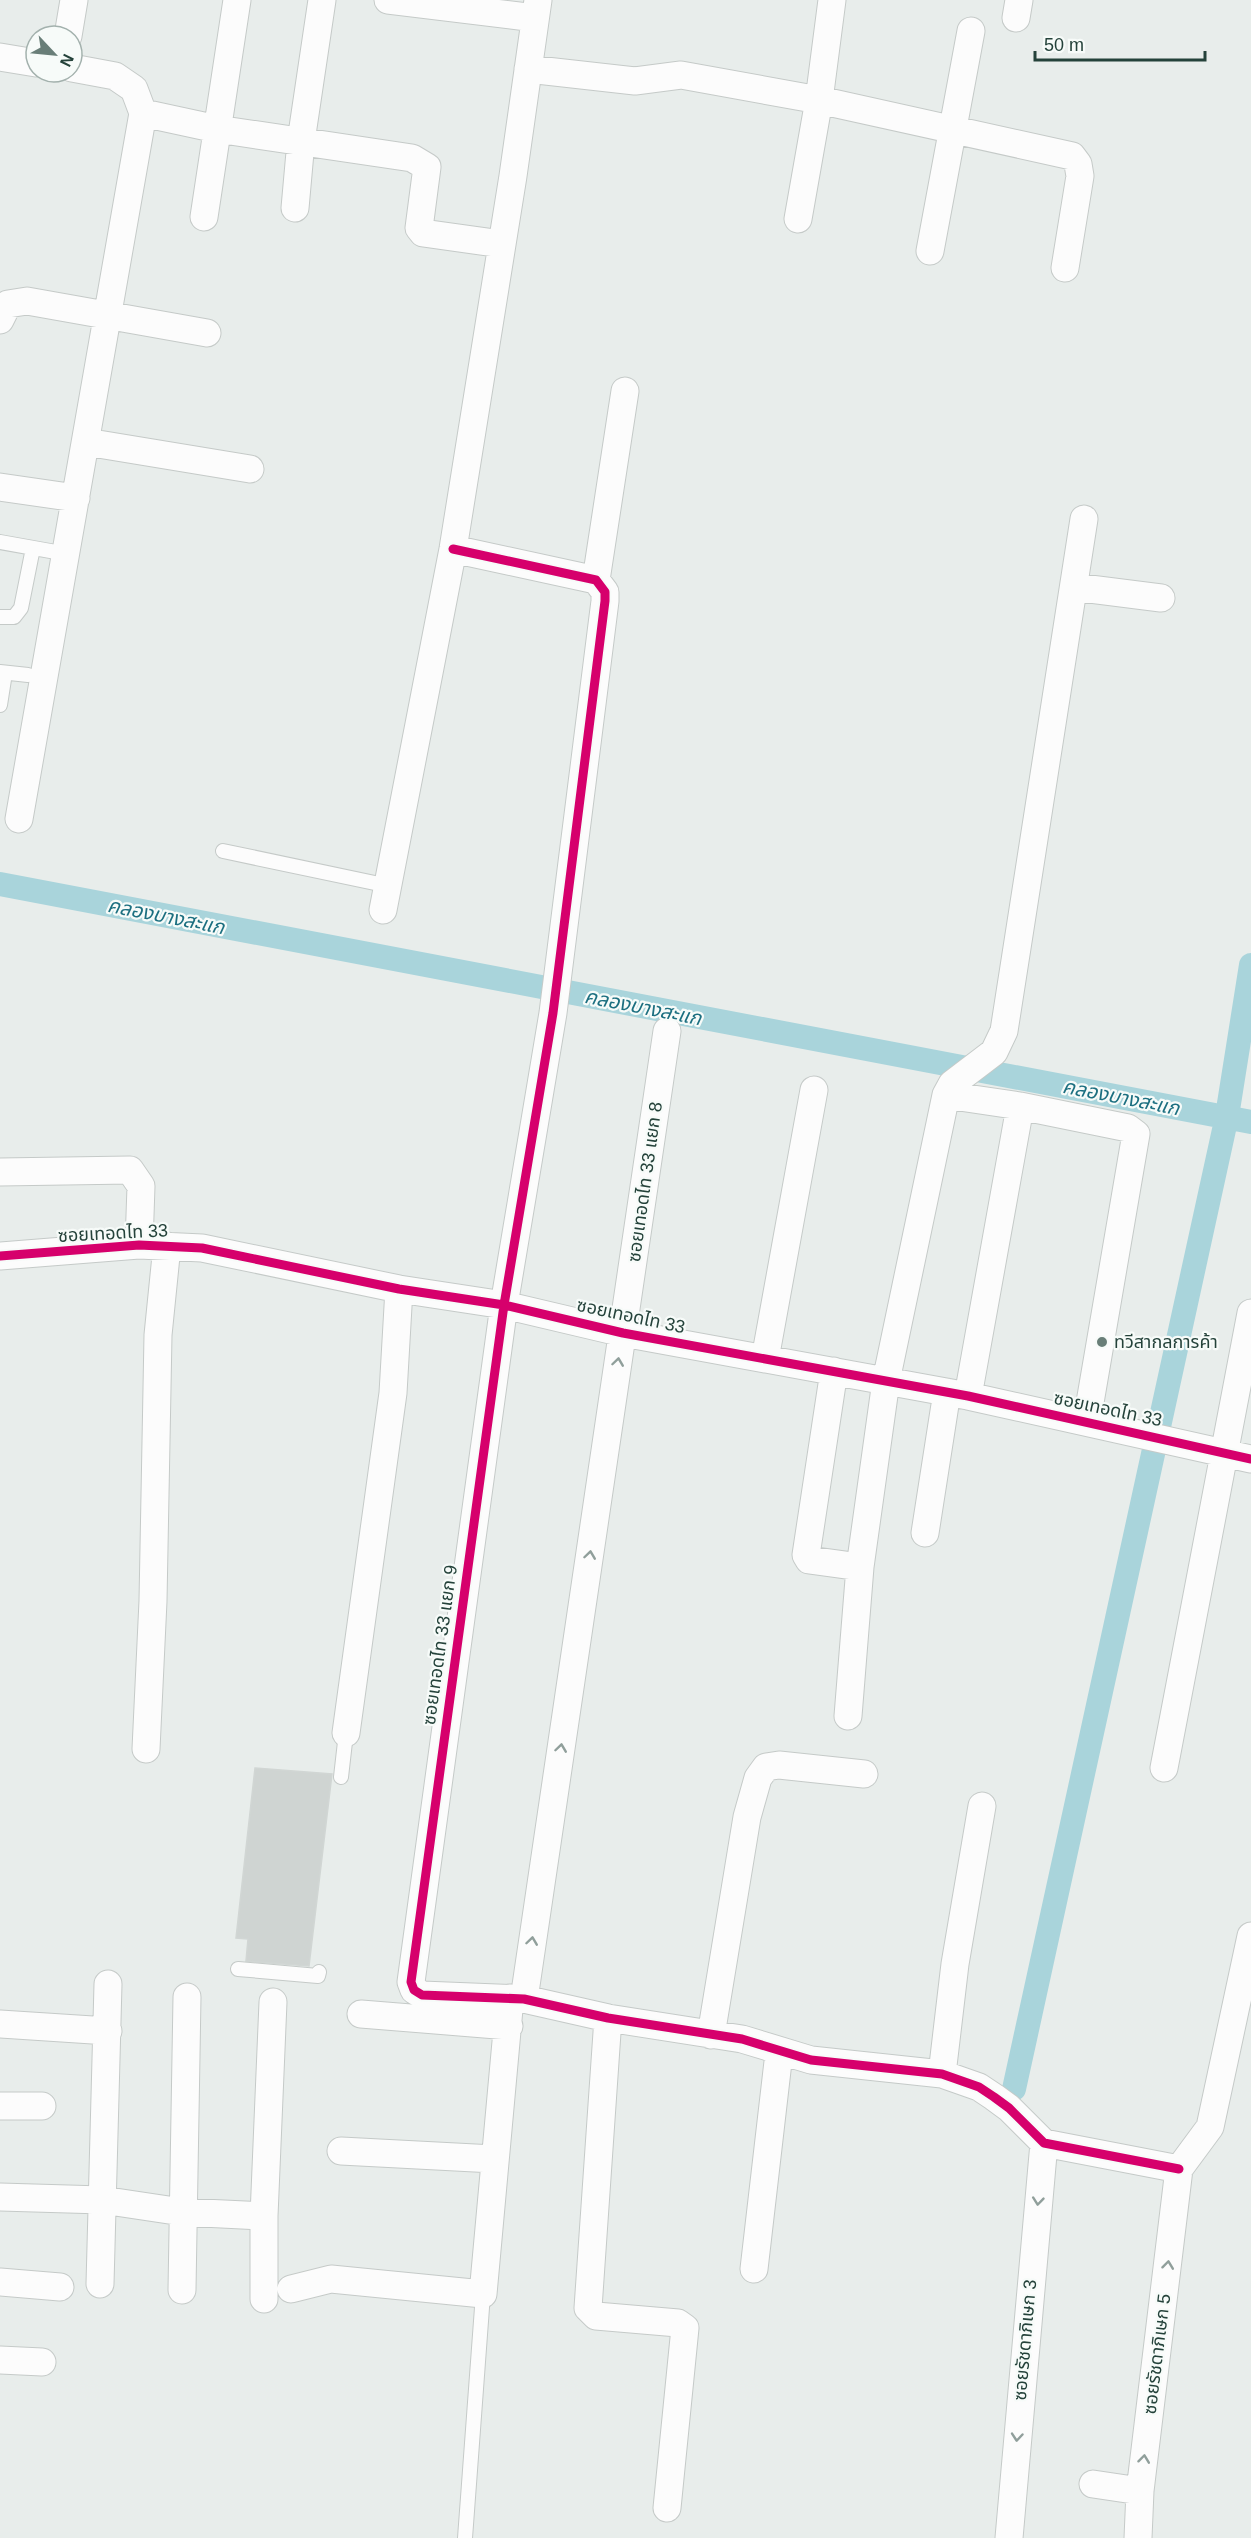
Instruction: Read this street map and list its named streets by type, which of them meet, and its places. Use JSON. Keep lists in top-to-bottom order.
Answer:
{
  "streets": {
    "street": [
      "ซอยเทอดไท 33 แยก 8",
      "ซอยเทอดไท 33",
      "ซอยเทอดไท 33 แยก 9",
      "ซอยรัชดาภิเษก 3",
      "ซอยรัชดาภิเษก 5"
    ]
  },
  "crossings": [
    ["ซอยเทอดไท 33 แยก 8", "ซอยเทอดไท 33"],
    ["ซอยเทอดไท 33 แยก 8", "ซอยเทอดไท 33 แยก 9"],
    ["ซอยเทอดไท 33", "ซอยเทอดไท 33 แยก 9"]
  ],
  "one_way": ["ซอยรัชดาภิเษก 3", "ซอยรัชดาภิเษก 5"],
  "water": ["คลองบางสะแก"],
  "places": ["ทวีสากลการค้า"],
  "scale_bar": "50 m",
  "north": "bottom right"
}
